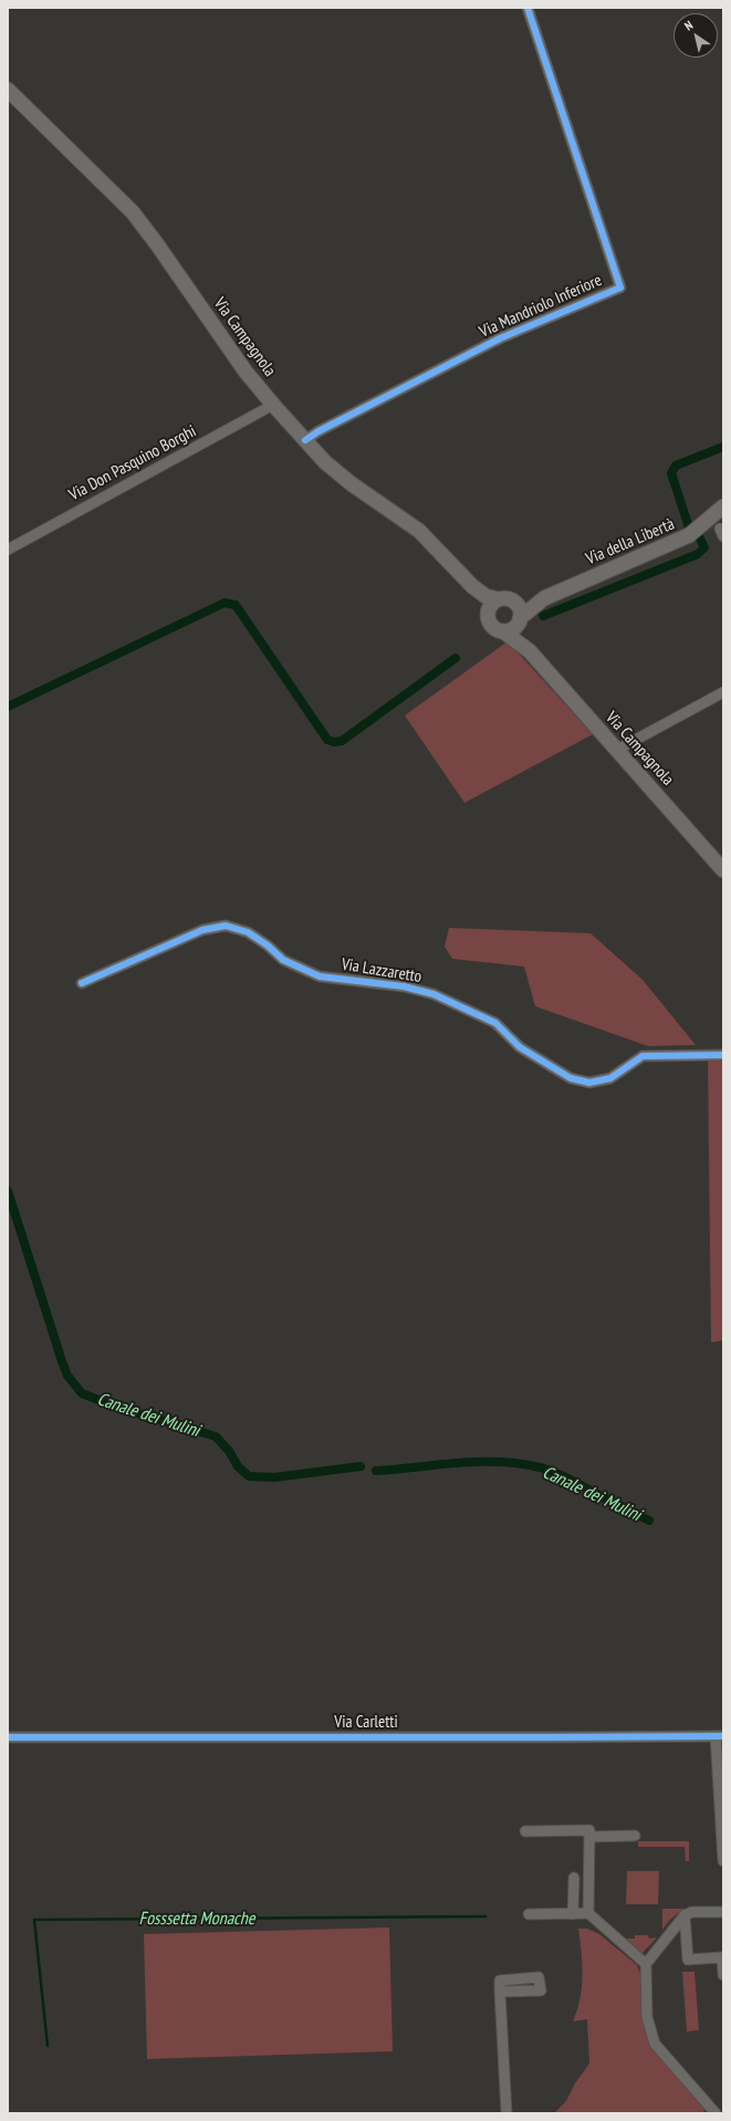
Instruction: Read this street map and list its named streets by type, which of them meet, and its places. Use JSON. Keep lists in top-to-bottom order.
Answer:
{
  "streets": {
    "main road": ["Via Campagnola", "Via della Libertà"],
    "street": [
      "Via Mandriolo Inferiore",
      "Via Don Pasquino Borghi",
      "Via Lazzaretto",
      "Via Carletti"
    ]
  },
  "crossings": [
    ["Via Mandriolo Inferiore", "Via Campagnola"],
    ["Via Campagnola", "Via Don Pasquino Borghi"],
    ["Via Campagnola", "Via della Libertà"]
  ],
  "water": ["Canale dei Mulini", "Fosssetta Monache"],
  "north": "top left"
}
